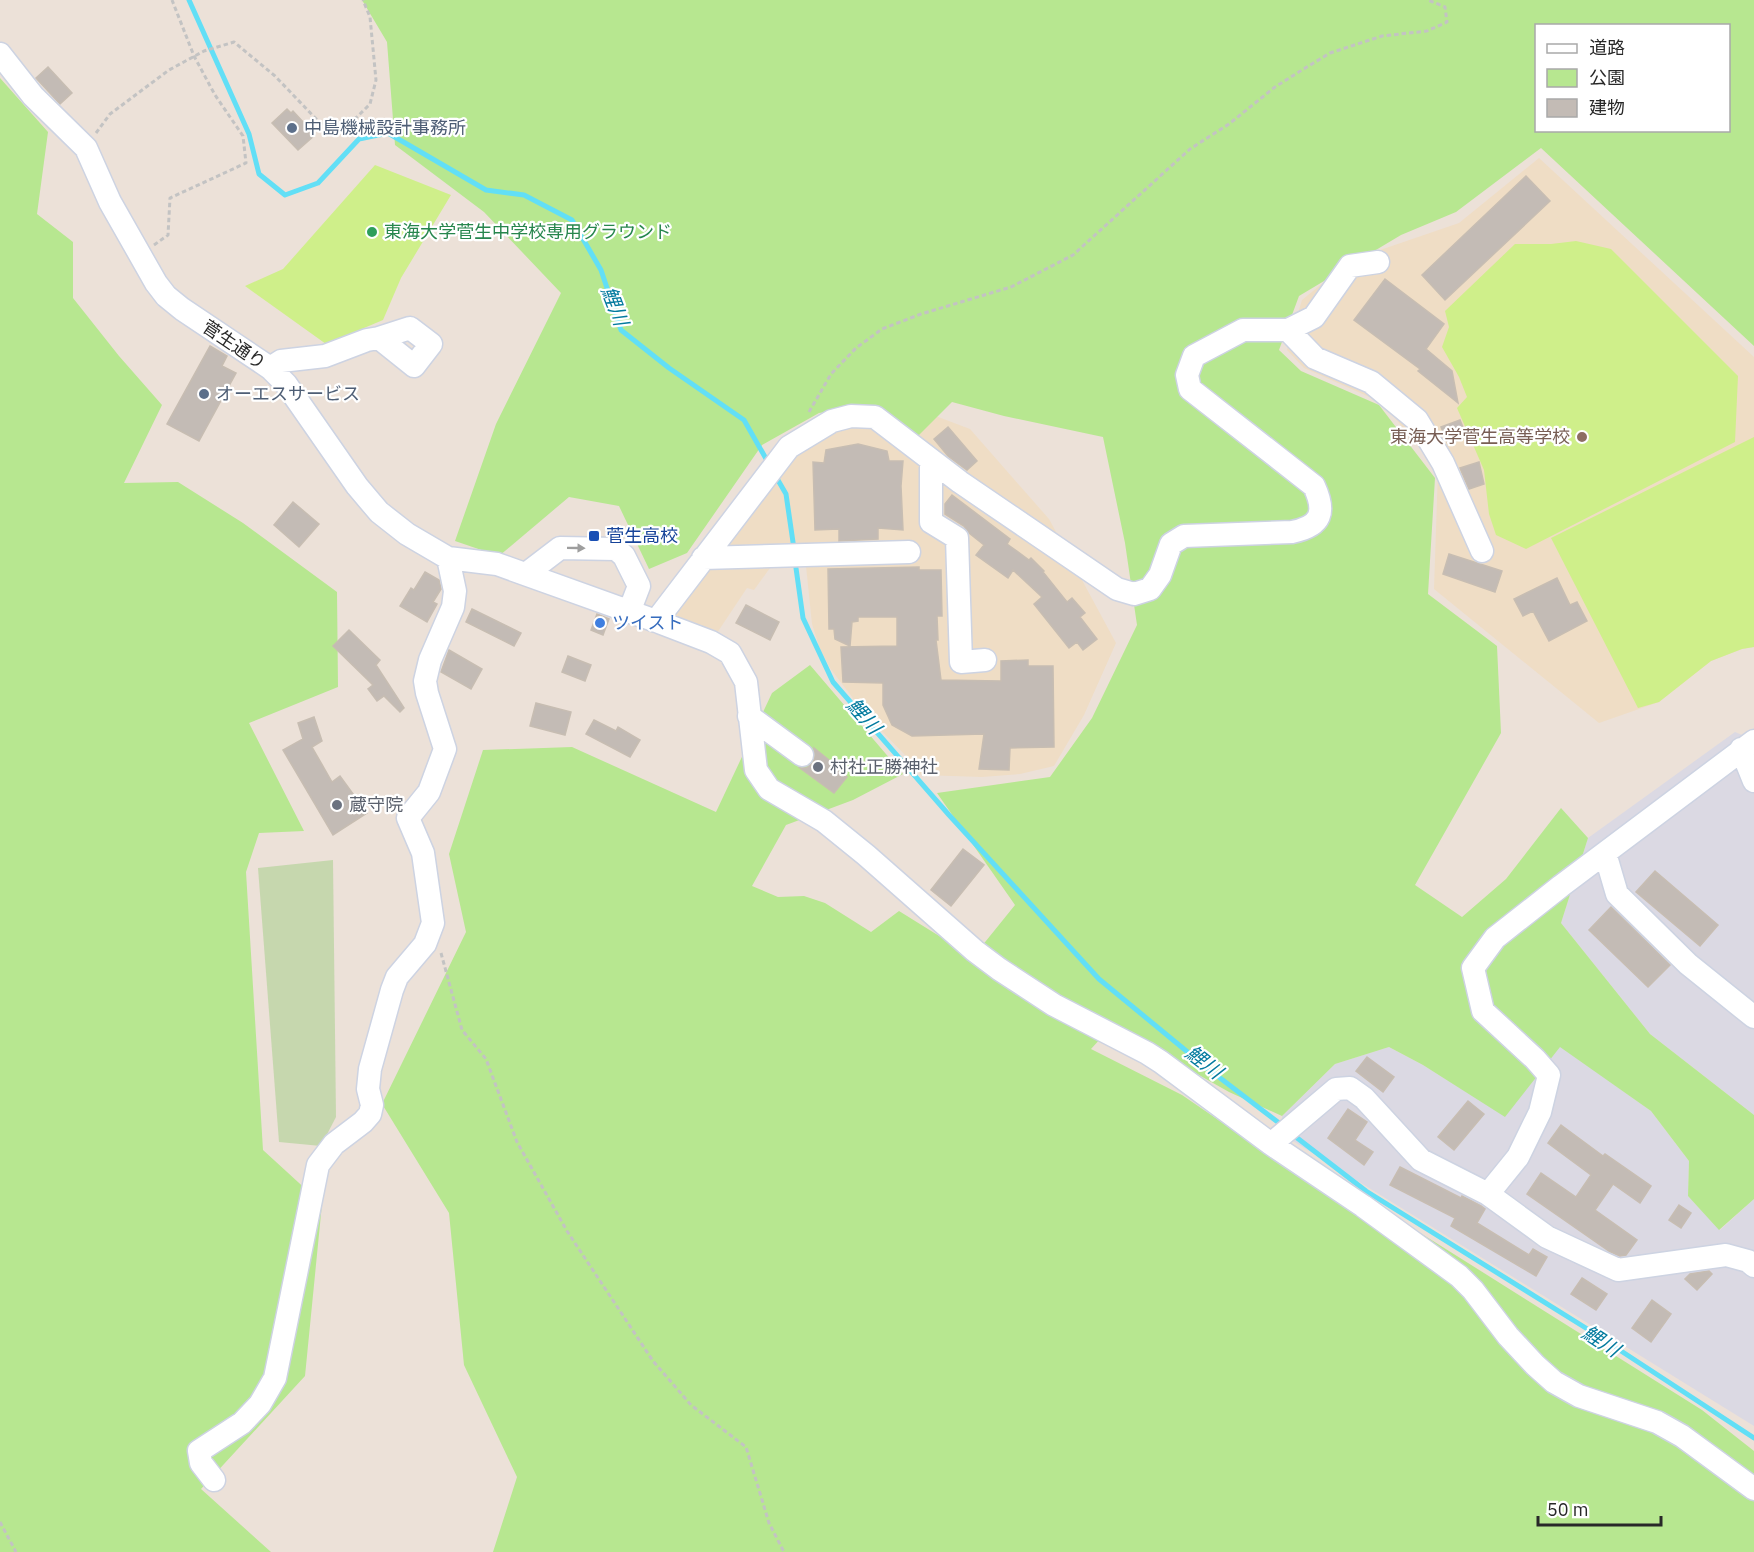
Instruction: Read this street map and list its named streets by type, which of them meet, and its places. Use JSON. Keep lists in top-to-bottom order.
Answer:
{
  "streets": {
    "street": ["菅生通り"]
  },
  "water": ["鯉川"],
  "places": {
    "other": [
      "中島機械設計事務所",
      "東海大学菅生中学校専用グラウンド",
      "オーエスサービス",
      "東海大学菅生高等学校",
      "ツイスト",
      "村社正勝神社",
      "蔵守院"
    ],
    "transit": ["菅生高校"]
  },
  "legend": ["道路", "公園", "建物"],
  "scale_bar": "50 m"
}
